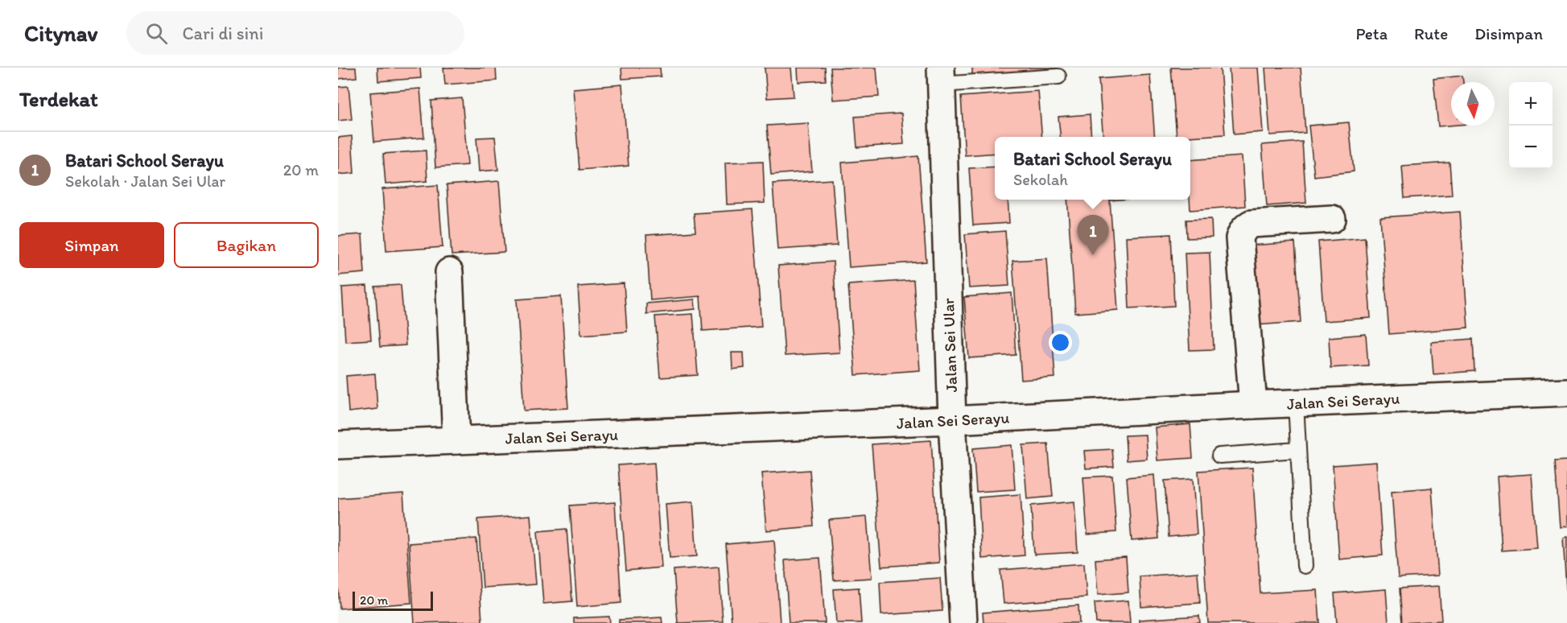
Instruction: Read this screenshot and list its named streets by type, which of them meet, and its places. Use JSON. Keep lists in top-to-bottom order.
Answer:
{
  "streets": {
    "street": ["Jalan Sei Ular", "Jalan Sei Serayu"]
  },
  "crossings": [
    ["Jalan Sei Ular", "Jalan Sei Serayu"]
  ],
  "scale_bar": "20 m",
  "north": "bottom",
  "page": {
    "header": "Citynav",
    "search": "Cari di sini",
    "nav": ["Peta", "Rute", "Disimpan"],
    "heading": "Terdekat",
    "map_buttons": ["+", "−"],
    "list": [
      {
        "mark": "1",
        "name": "Batari School Serayu",
        "note": "Sekolah · Jalan Sei Ular",
        "value": "20 m"
      }
    ],
    "popup": ["Batari School Serayu", "Sekolah"],
    "buttons": ["Simpan", "Bagikan"],
    "pins": "1",
    "scale": "20 m"
  }
}
